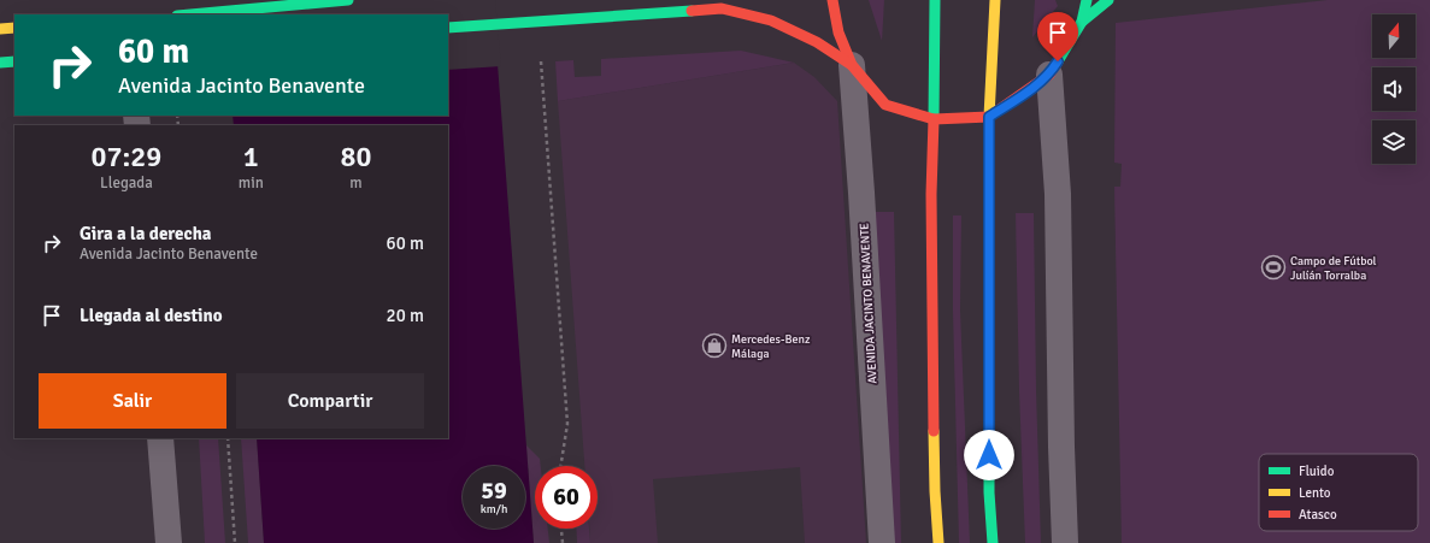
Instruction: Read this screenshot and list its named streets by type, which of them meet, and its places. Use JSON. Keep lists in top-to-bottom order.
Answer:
{
  "streets": {
    "main road": ["AVENIDA JACINTO BENAVENTE"]
  },
  "places": {
    "sports": ["Campo de Fútbol Julíán Torralba"],
    "shop": ["Mercedes-Benz Málaga"]
  },
  "legend": ["Fluido", "Lento", "Atasco"],
  "north": "top",
  "page": {
    "turn": ["60 m", "Avenida Jacinto Benavente"],
    "eta": [
      "07:29",
      "Llegada",
      "1",
      "min",
      "80",
      "m"
    ],
    "list": [
      {
        "name": "Gira a la derecha",
        "note": "Avenida Jacinto Benavente",
        "value": "60 m"
      },
      {
        "name": "Llegada al destino",
        "value": "20 m"
      }
    ],
    "buttons": ["Salir", "Compartir"],
    "speed": "59 km/h",
    "limit": "60"
  }
}
